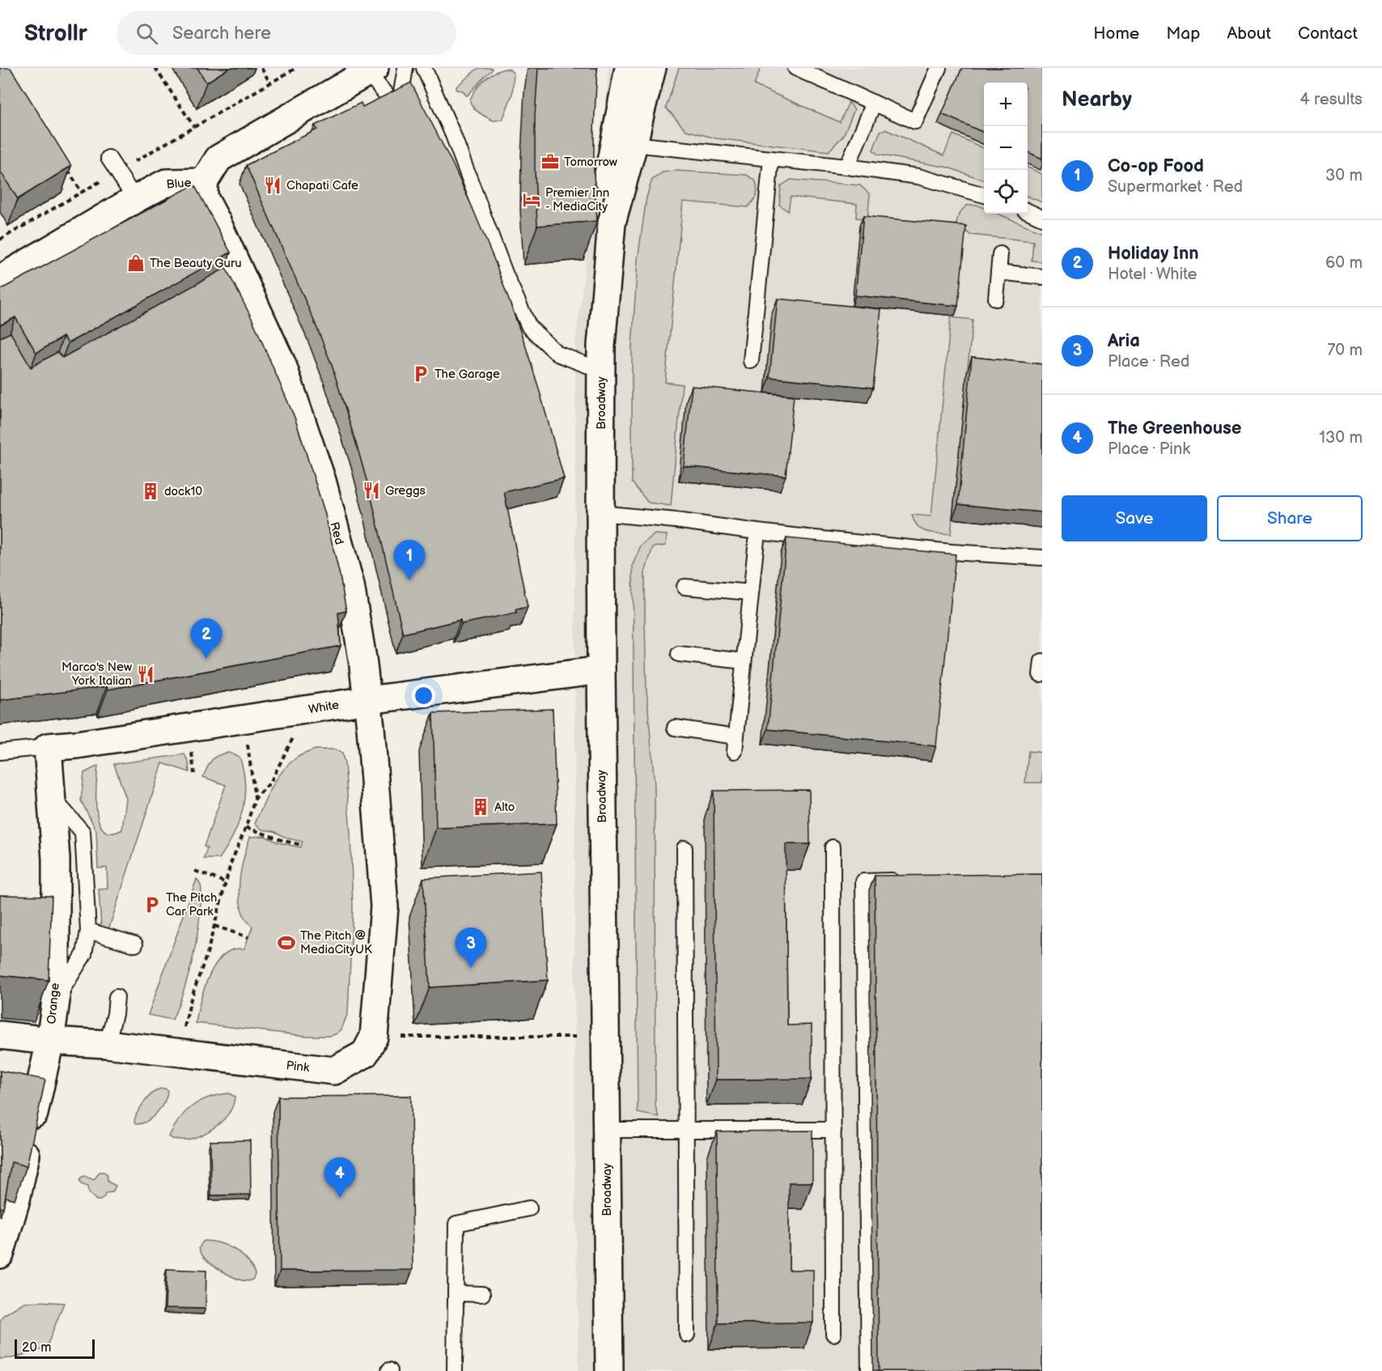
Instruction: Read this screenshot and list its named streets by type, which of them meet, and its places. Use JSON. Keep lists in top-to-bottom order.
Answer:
{
  "streets": {
    "street": [
      "Blue",
      "Broadway",
      "Red",
      "White",
      "Orange",
      "Pink"
    ]
  },
  "crossings": [
    ["Blue", "Red"],
    ["Broadway", "White"],
    ["Red", "White"],
    ["Red", "Pink"],
    ["White", "Orange"],
    ["Orange", "Pink"]
  ],
  "places": {
    "office": ["Tomorrow"],
    "restaurant": ["Chapati Cafe", "Greggs", "Marco's New York Italian"],
    "hotel": ["Premier Inn - MediaCity"],
    "shop": ["The Beauty Guru"],
    "parking": ["The Garage", "The Pitch Car Park"],
    "building": ["dock10", "Alto"],
    "sports": ["The Pitch @ MediaCityUK"]
  },
  "scale_bar": "20 m",
  "page": {
    "header": "Strollr",
    "search": "Search here",
    "nav": [
      "Home",
      "Map",
      "About",
      "Contact"
    ],
    "heading": ["Nearby", "4 results"],
    "map_buttons": ["+", "−"],
    "list": [
      {
        "mark": "1",
        "name": "Co-op Food",
        "note": "Supermarket · Red",
        "value": "30 m"
      },
      {
        "mark": "2",
        "name": "Holiday Inn",
        "note": "Hotel · White",
        "value": "60 m"
      },
      {
        "mark": "3",
        "name": "Aria",
        "note": "Place · Red",
        "value": "70 m"
      },
      {
        "mark": "4",
        "name": "The Greenhouse",
        "note": "Place · Pink",
        "value": "130 m"
      }
    ],
    "buttons": ["Save", "Share"],
    "pins": [
      "1",
      "2",
      "3",
      "4"
    ],
    "scale": "20 m"
  }
}
